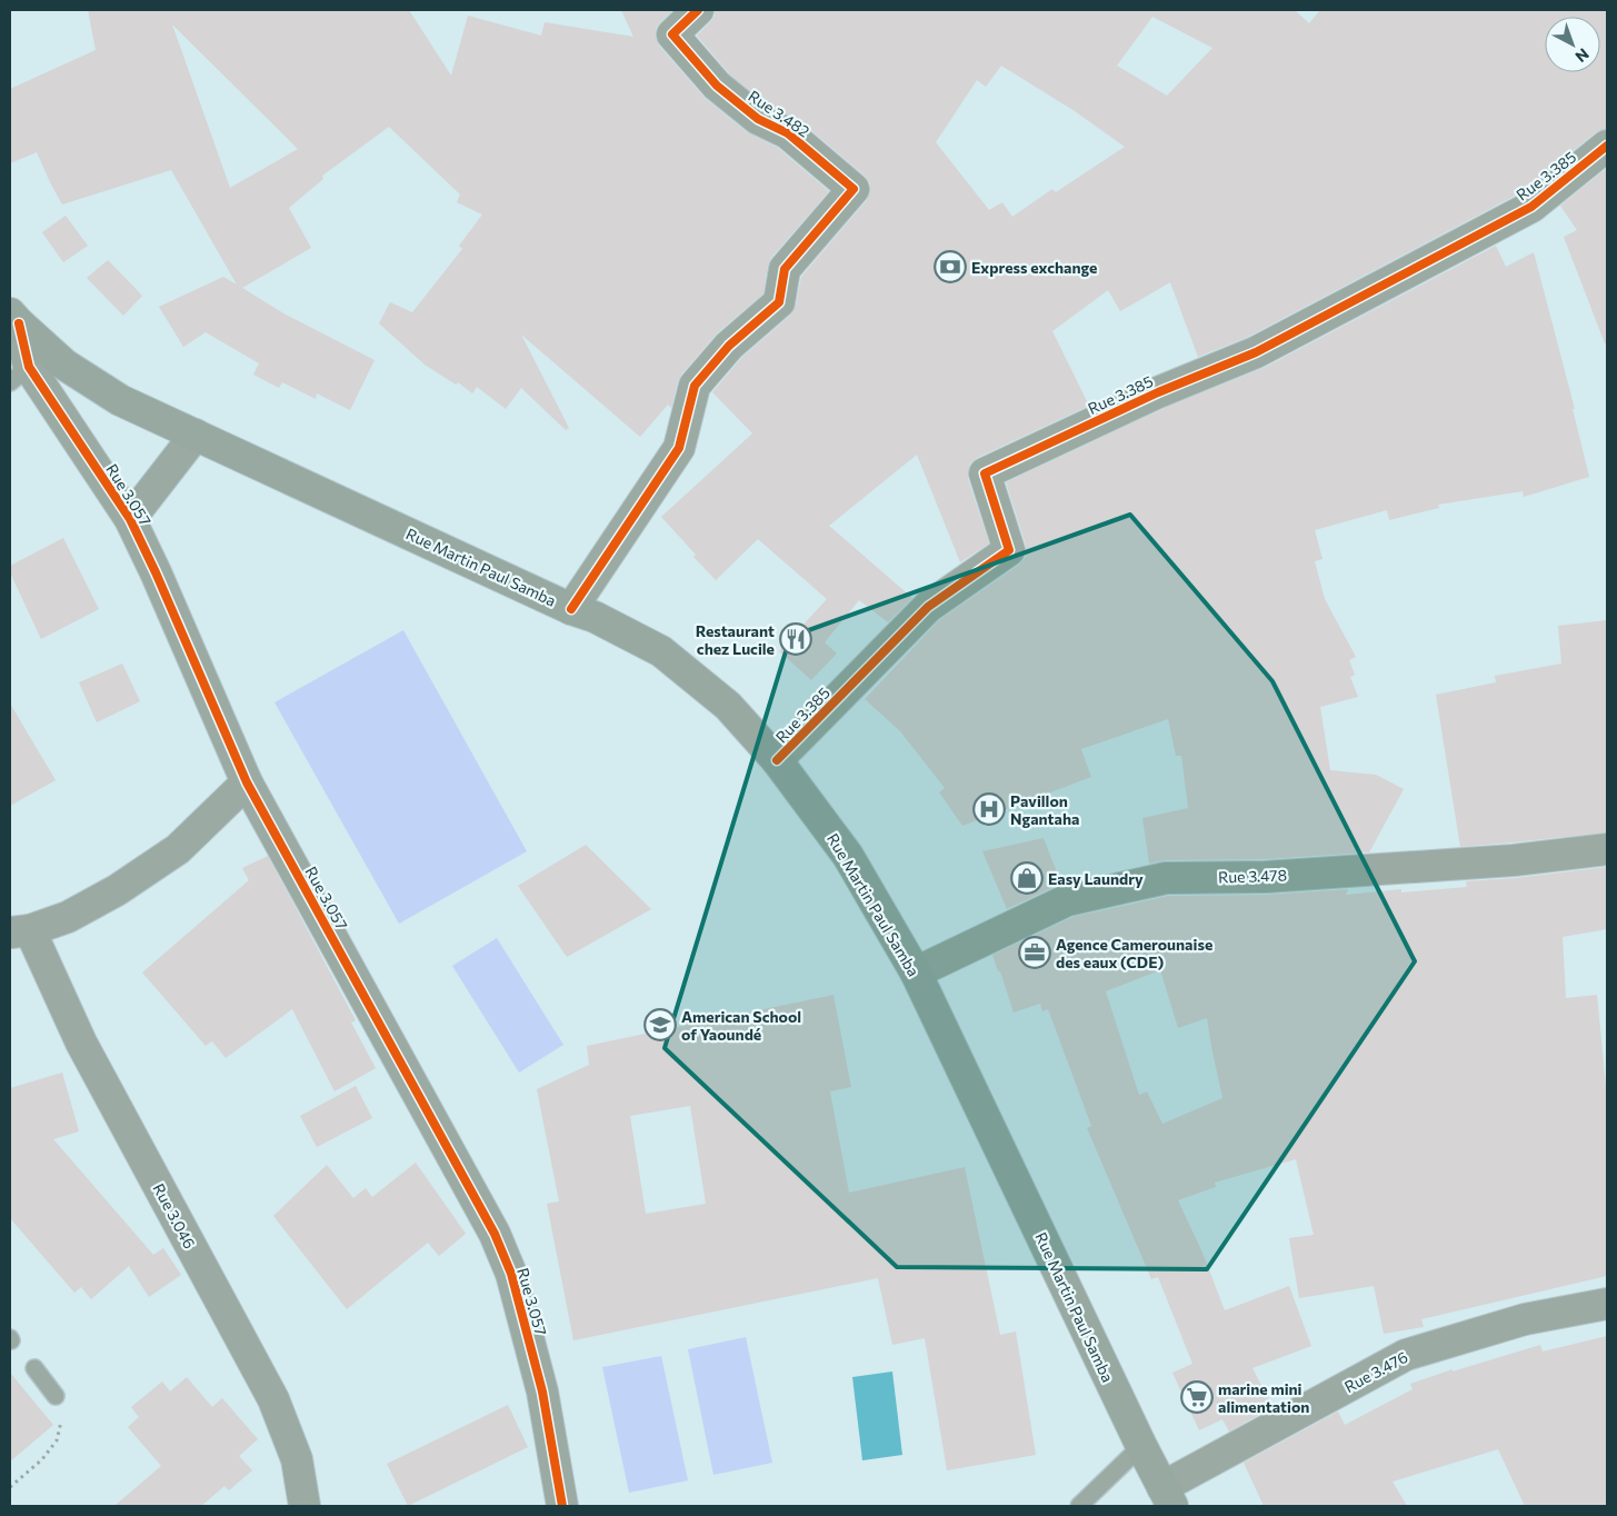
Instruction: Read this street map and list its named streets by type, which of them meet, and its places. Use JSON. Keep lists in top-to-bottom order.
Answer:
{
  "streets": {
    "main road": ["Rue Martin Paul Samba"],
    "street": [
      "Rue 3.482",
      "Rue 3.385",
      "Rue 3.057",
      "Rue 3.478",
      "Rue 3.046",
      "Rue 3.476"
    ]
  },
  "crossings": [
    ["Rue 3.482", "Rue Martin Paul Samba"],
    ["Rue 3.385", "Rue Martin Paul Samba"],
    ["Rue 3.057", "Rue Martin Paul Samba"],
    ["Rue Martin Paul Samba", "Rue 3.478"],
    ["Rue Martin Paul Samba", "Rue 3.476"]
  ],
  "places": {
    "bank": ["Express exchange"],
    "restaurant": ["Restaurant chez Lucile"],
    "hospital": ["Pavillon Ngantaha"],
    "shop": ["Easy Laundry"],
    "office": ["Agence Camerounaise des eaux (CDE)"],
    "school or university": ["American School of Yaoundé"],
    "supermarket": ["marine mini alimentation"]
  },
  "north": "bottom right"
}
